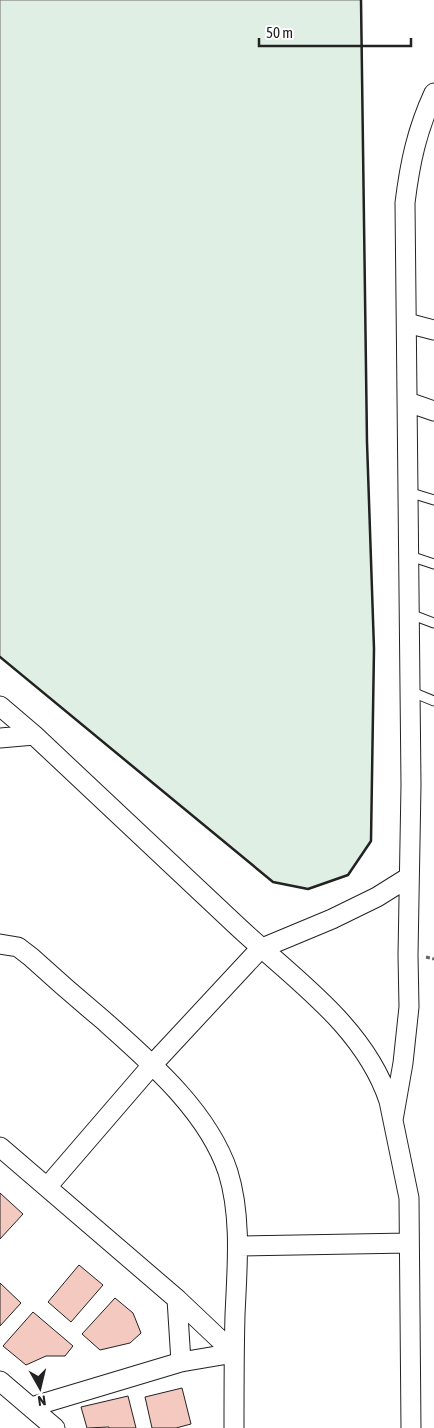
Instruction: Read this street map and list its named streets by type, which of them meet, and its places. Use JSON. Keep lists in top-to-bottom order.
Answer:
{
  "scale_bar": "50 m",
  "north": "bottom"
}
